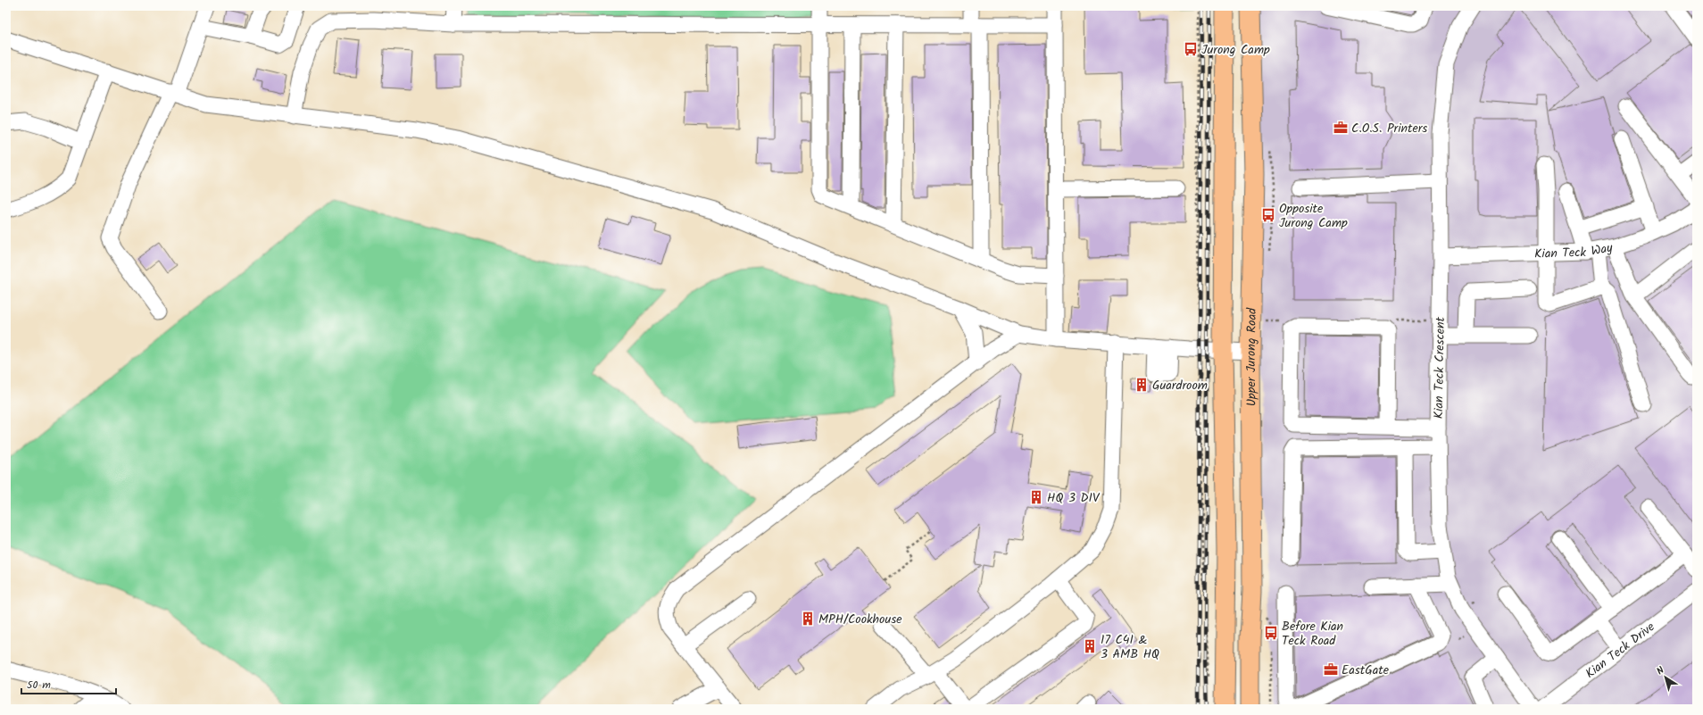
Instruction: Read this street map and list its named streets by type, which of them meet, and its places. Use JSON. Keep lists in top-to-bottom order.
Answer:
{
  "streets": {
    "main road": ["Upper Jurong Road"],
    "street": ["Kian Teck Way", "Kian Teck Crescent", "Kian Teck Drive"]
  },
  "crossings": [
    ["Kian Teck Way", "Kian Teck Crescent"]
  ],
  "places": {
    "bus stop": ["Jurong Camp", "Opposite Jurong Camp", "Before Kian Teck Road"],
    "office": ["C.O.S. Printers", "EastGate"],
    "building": [
      "Guardroom",
      "HQ 3 DIV",
      "MPH/Cookhouse",
      "17 C4I & 3 AMB HQ"
    ]
  },
  "scale_bar": "50 m",
  "north": "top left"
}
